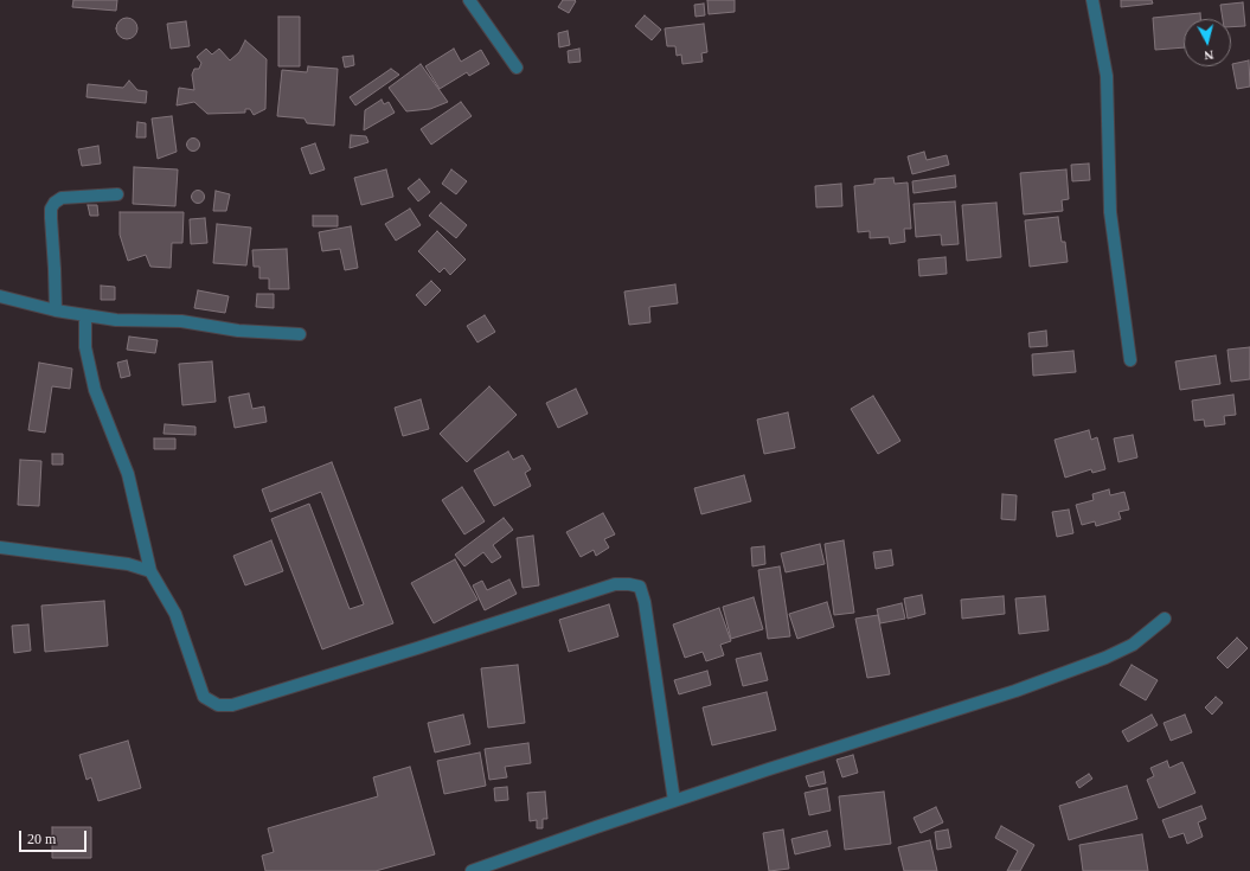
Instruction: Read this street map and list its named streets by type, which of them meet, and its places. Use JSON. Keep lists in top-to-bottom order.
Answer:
{
  "scale_bar": "20 m",
  "north": "bottom"
}
